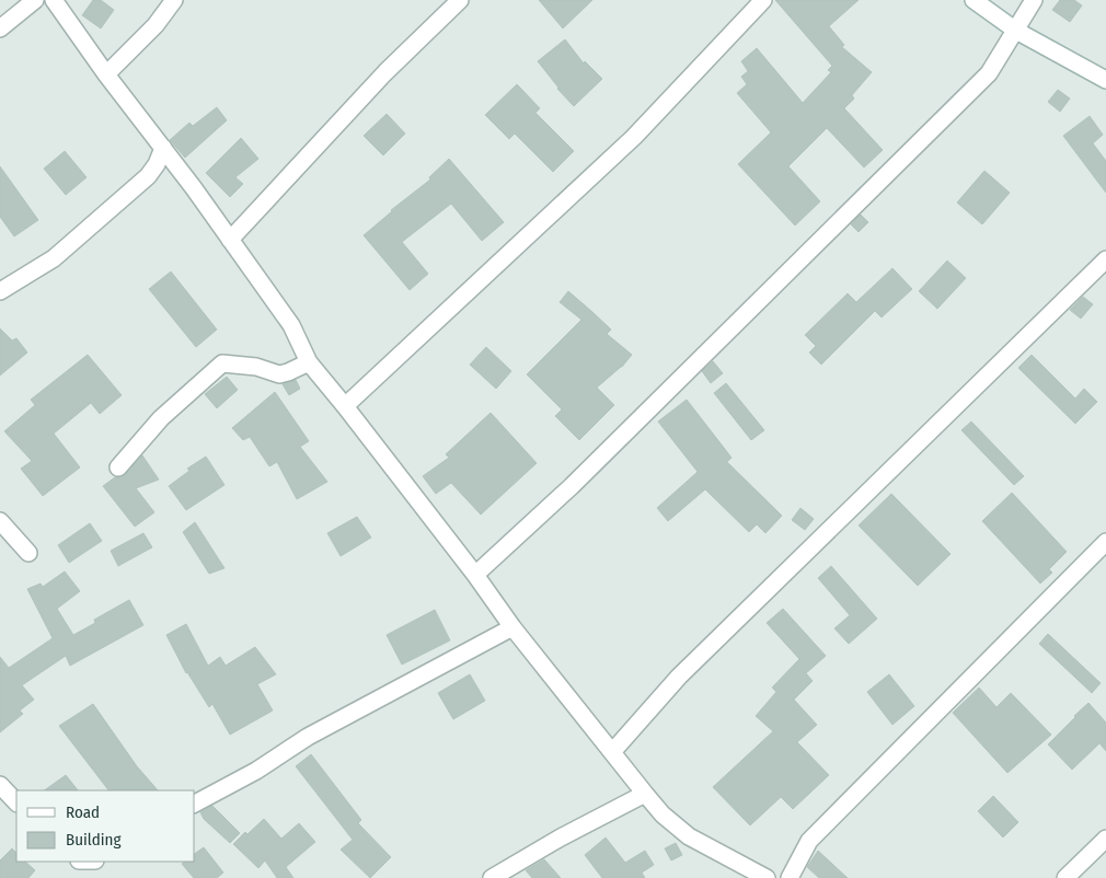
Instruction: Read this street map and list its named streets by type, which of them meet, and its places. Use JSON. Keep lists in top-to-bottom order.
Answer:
{
  "legend": ["Road", "Building"]
}
